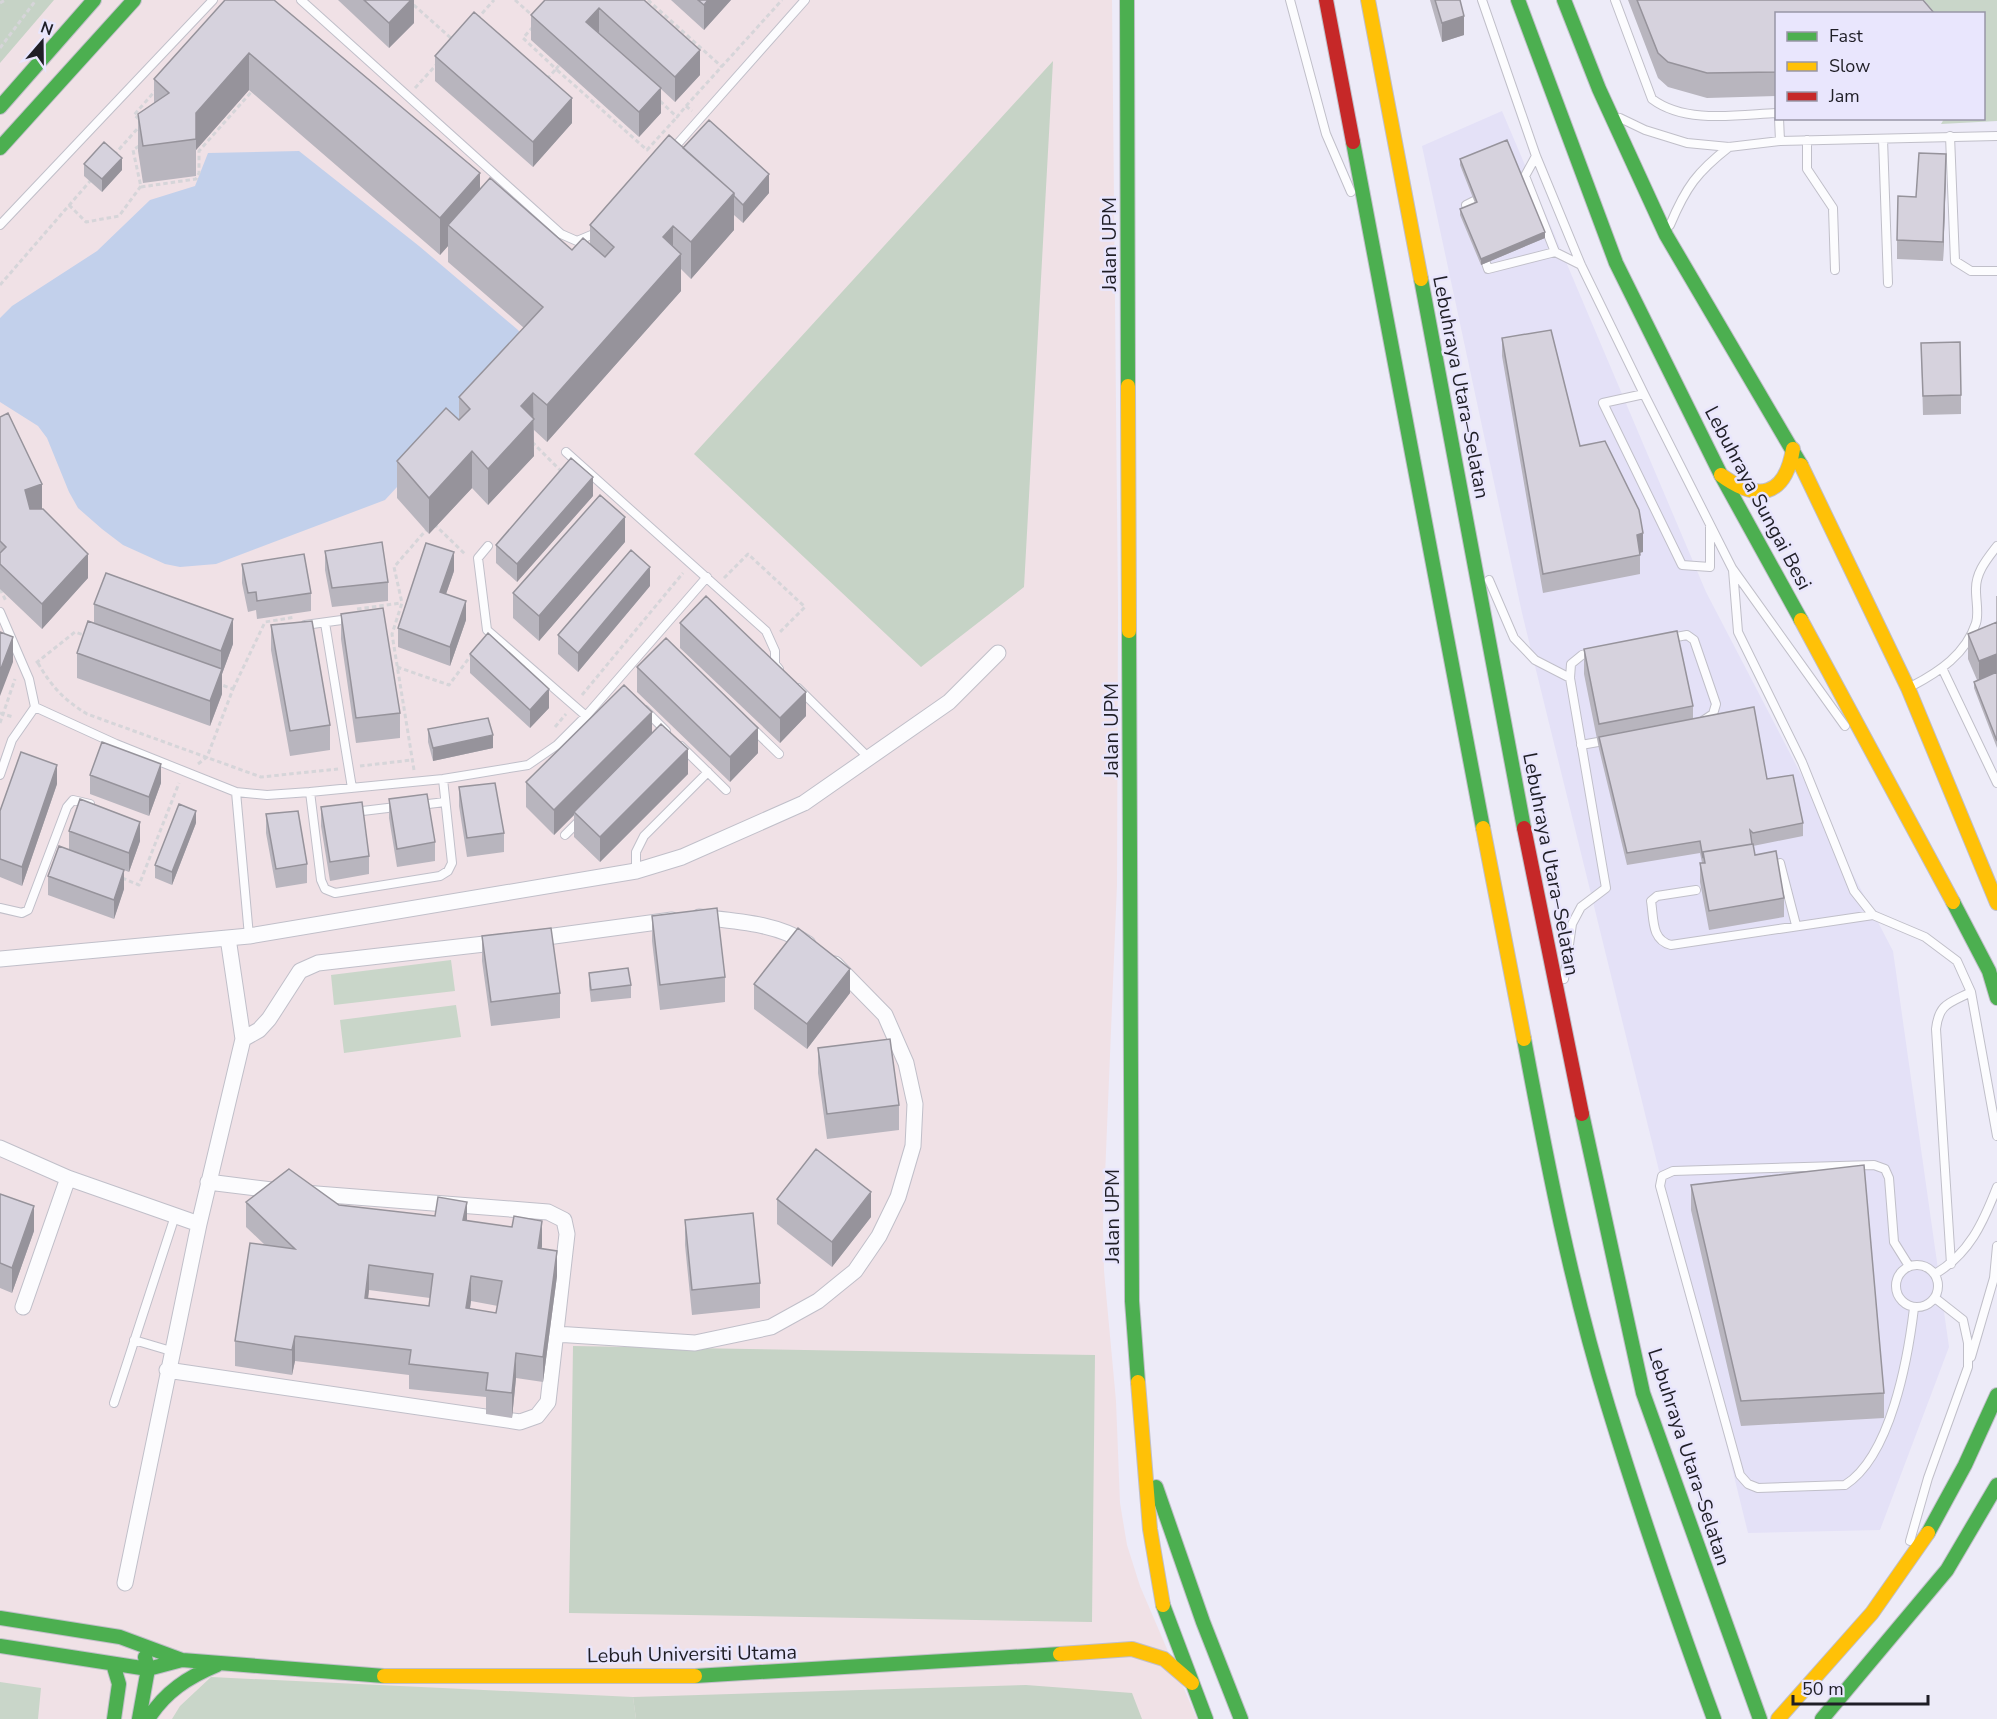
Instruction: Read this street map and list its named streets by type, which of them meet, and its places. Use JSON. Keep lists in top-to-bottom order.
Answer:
{
  "streets": {
    "main road": [
      "Jalan UPM",
      "Lebuhraya Utara–Selatan",
      "Lebuhraya Sungai Besi",
      "Lebuh Universiti Utama"
    ]
  },
  "crossings": [
    ["Jalan UPM", "Lebuh Universiti Utama"]
  ],
  "legend": ["Fast", "Slow", "Jam"],
  "scale_bar": "50 m",
  "north": "top"
}
